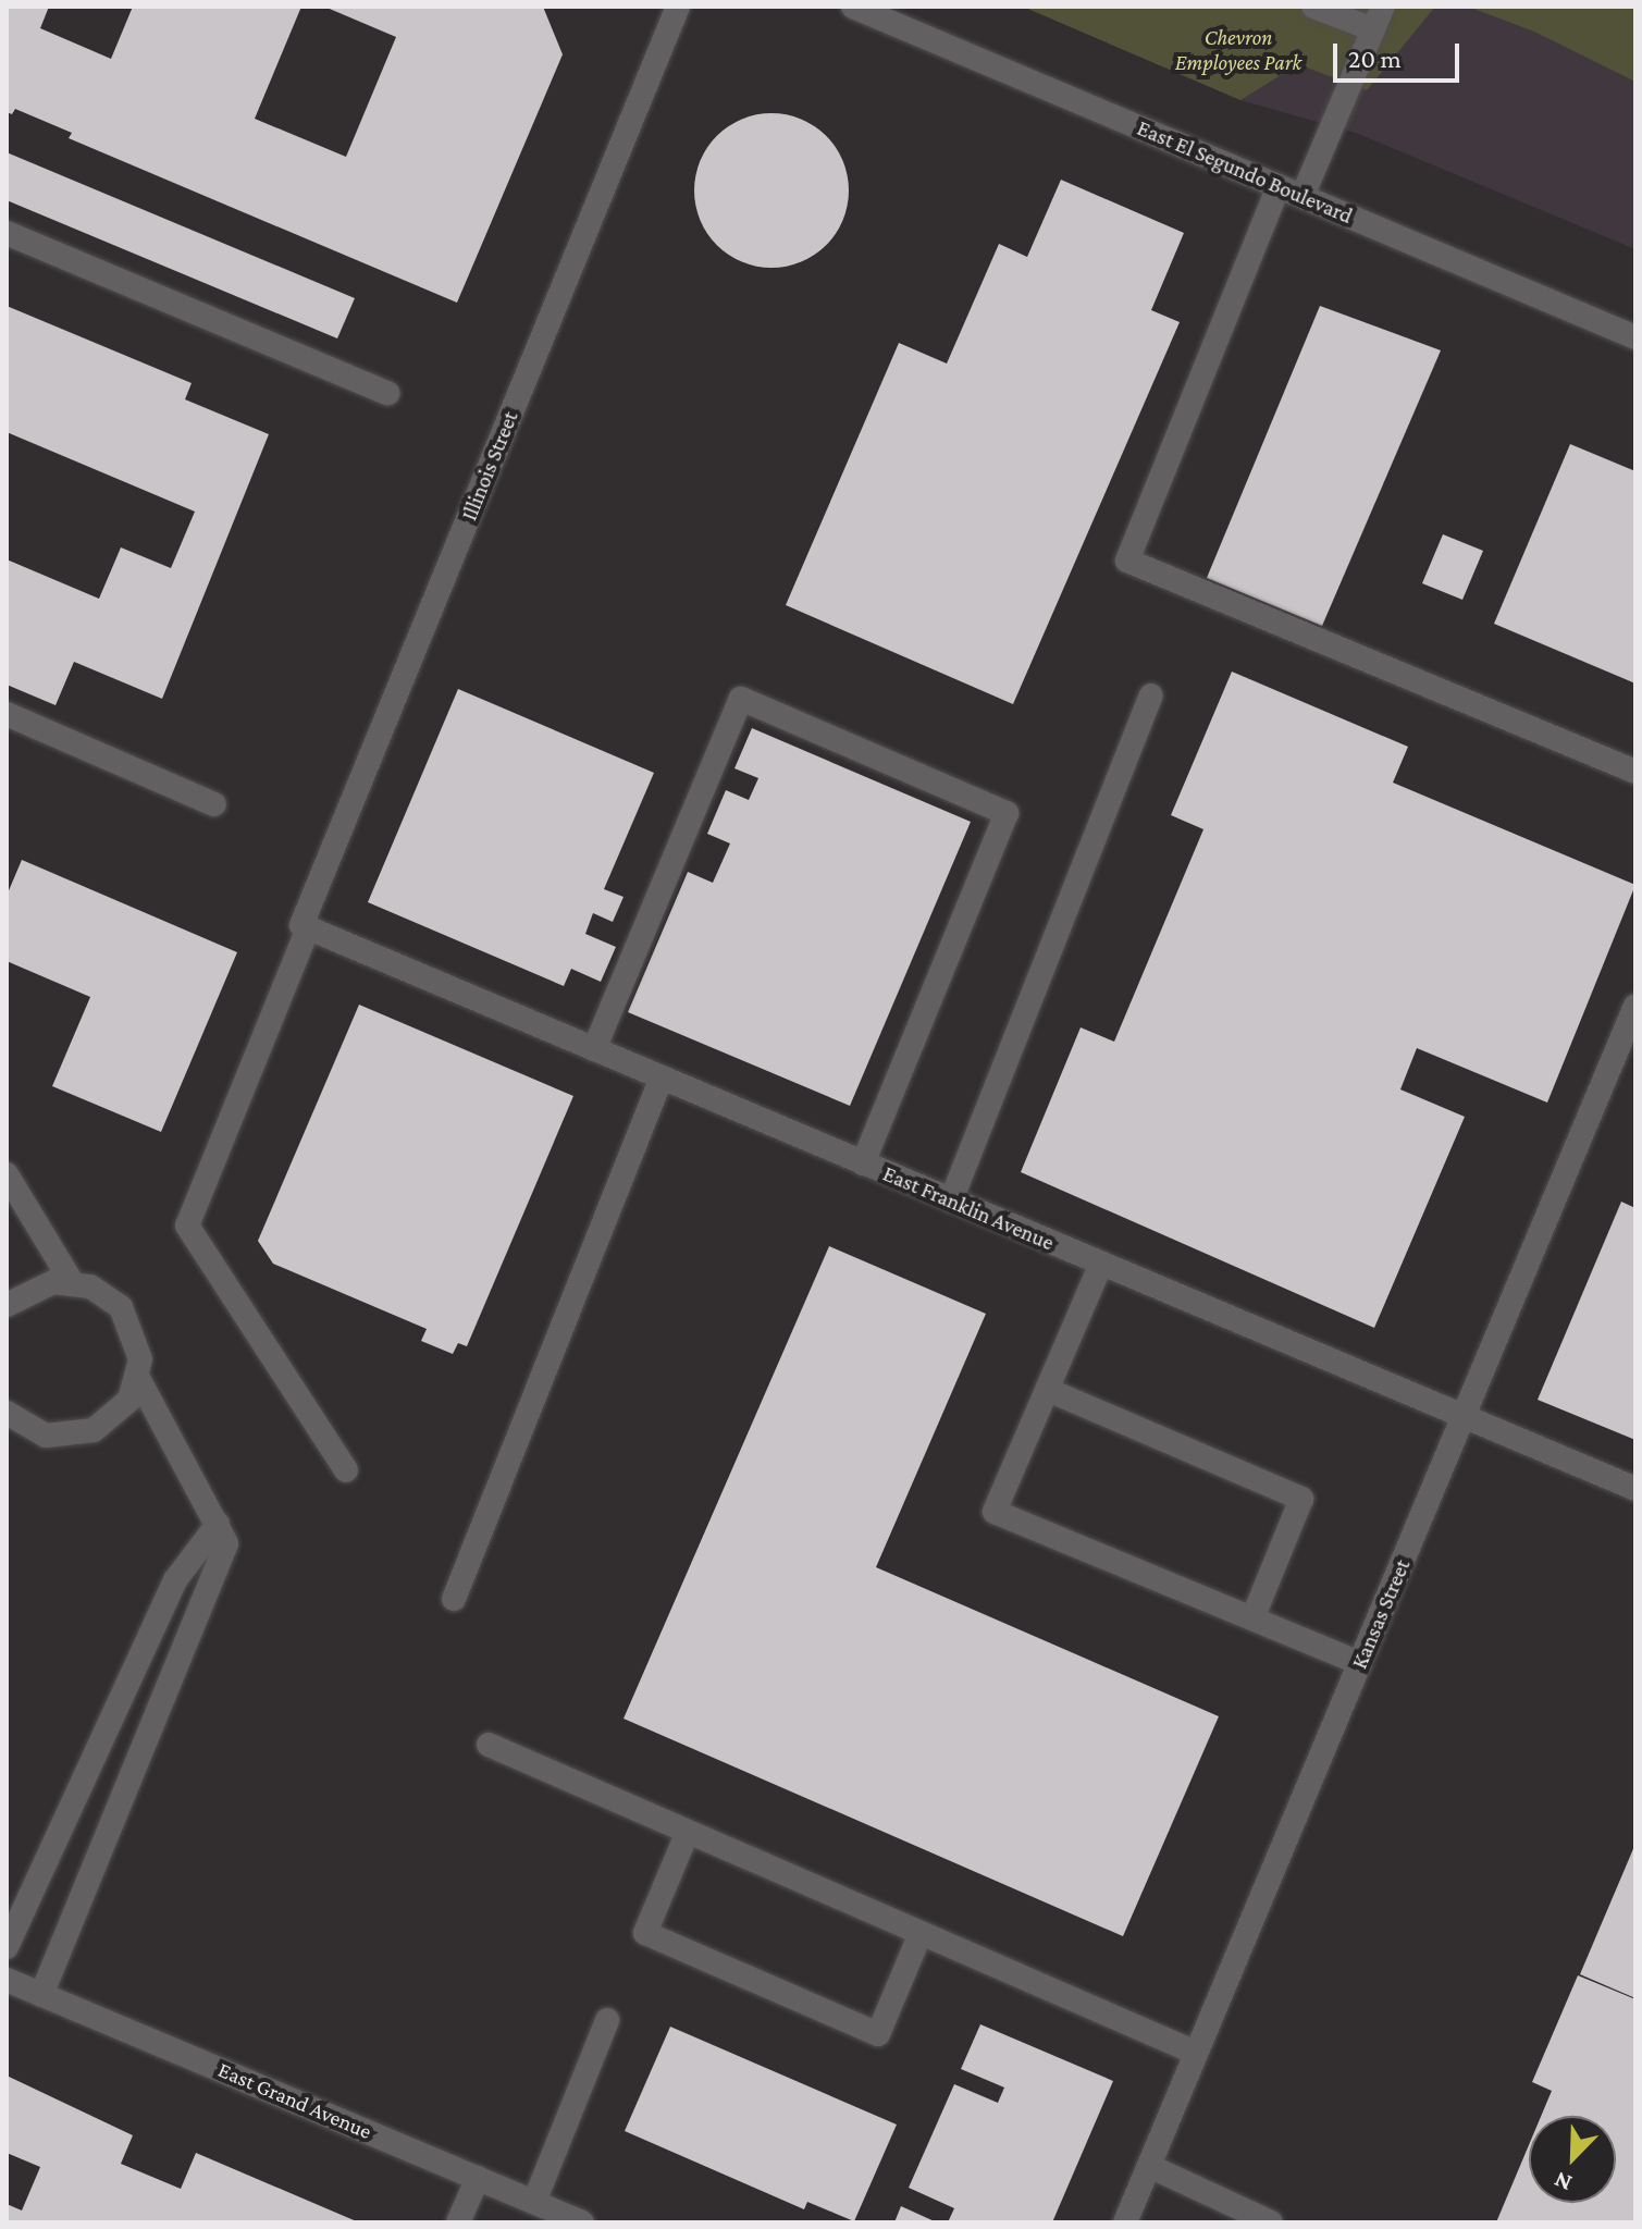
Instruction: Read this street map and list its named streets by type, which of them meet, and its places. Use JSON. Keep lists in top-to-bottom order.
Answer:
{
  "streets": {
    "street": [
      "East El Segundo Boulevard",
      "Illinois Street",
      "East Franklin Avenue",
      "Kansas Street",
      "East Grand Avenue"
    ]
  },
  "crossings": [
    ["Illinois Street", "East Franklin Avenue"],
    ["East Franklin Avenue", "Kansas Street"]
  ],
  "parks": ["Chevron Employees Park"],
  "scale_bar": "20 m",
  "north": "bottom left"
}
